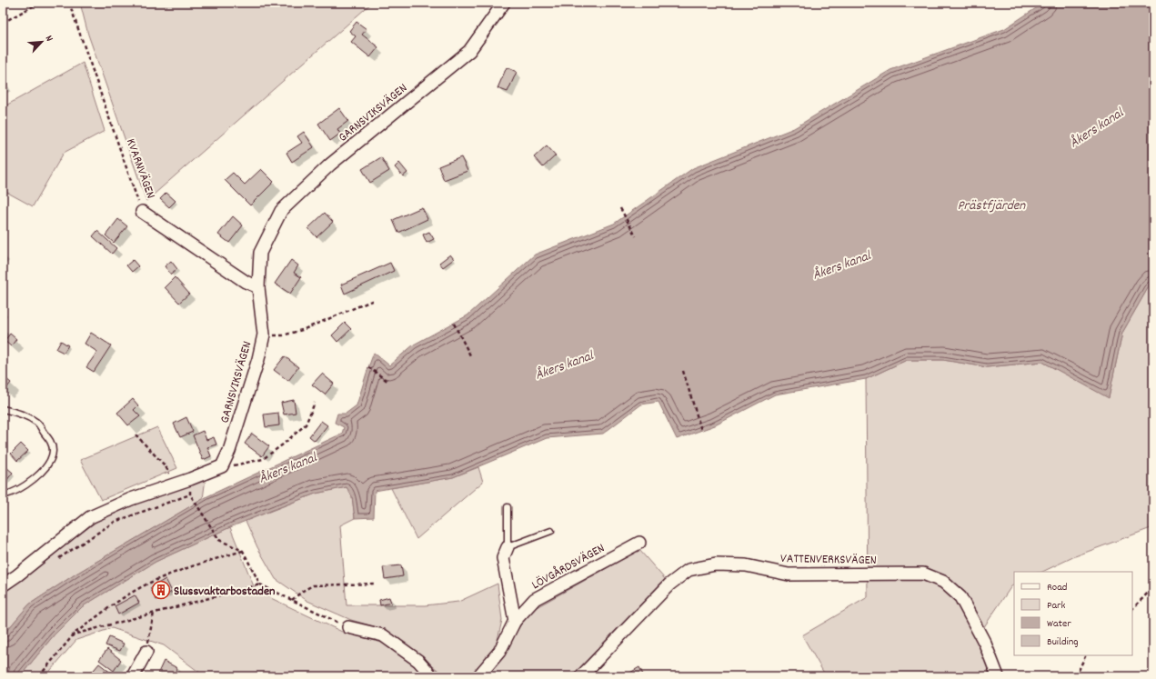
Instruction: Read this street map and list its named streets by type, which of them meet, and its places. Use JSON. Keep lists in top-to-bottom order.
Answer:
{
  "streets": {
    "street": [
      "GARNSVIKSVÄGEN",
      "KVARNVÄGEN",
      "VATTENVERKSVÄGEN",
      "LÖVGÅRDSVÄGEN"
    ]
  },
  "crossings": [
    ["GARNSVIKSVÄGEN", "KVARNVÄGEN"]
  ],
  "water": ["Åkers kanal", "Prästfjärden"],
  "places": {
    "building": ["Slussvaktarbostaden"]
  },
  "legend": [
    "Road",
    "Park",
    "Water",
    "Building"
  ],
  "north": "top right"
}
